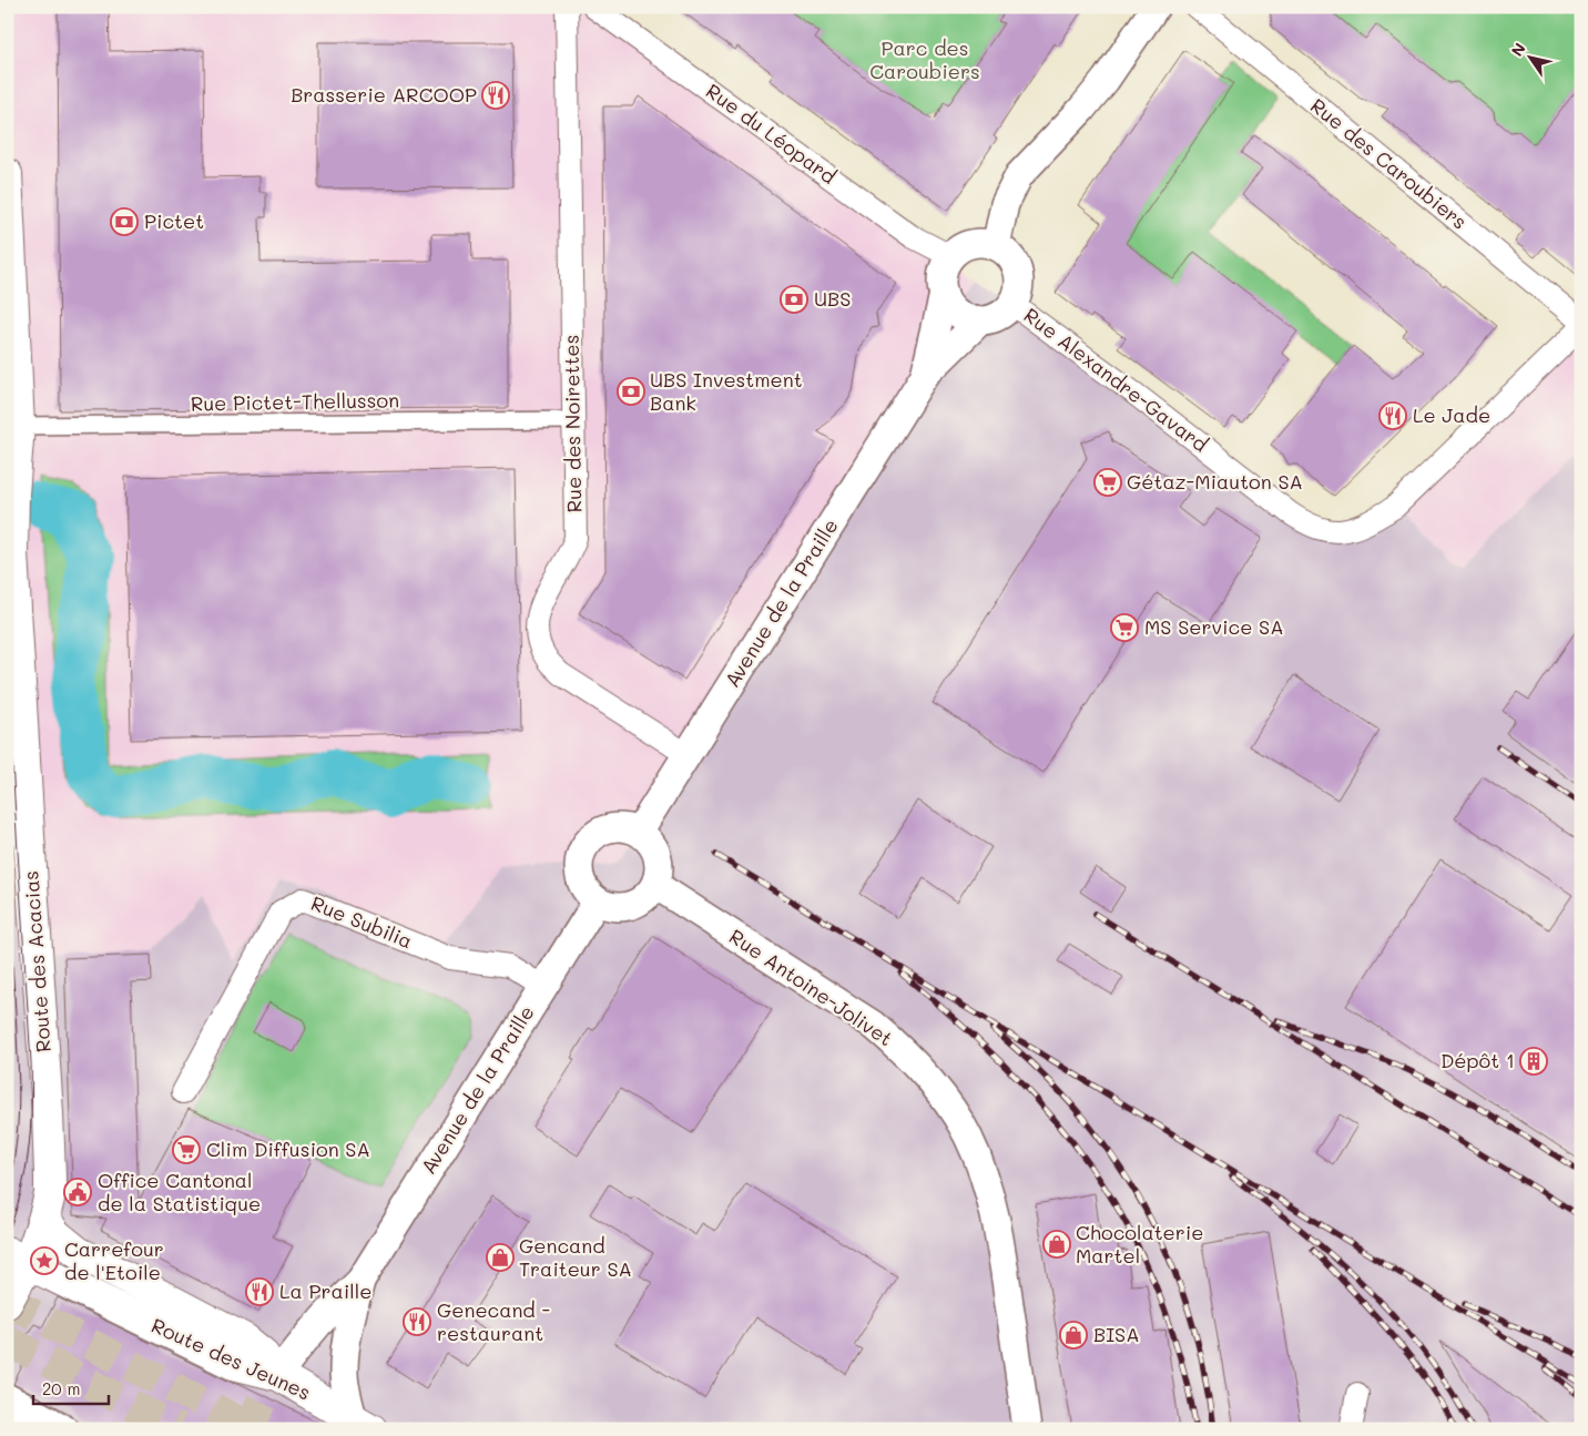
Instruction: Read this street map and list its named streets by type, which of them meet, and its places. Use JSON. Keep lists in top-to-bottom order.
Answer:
{
  "streets": {
    "main road": ["Route des Acacias", "Route des Jeunes"],
    "street": [
      "Rue du Léopard",
      "Rue des Caroubiers",
      "Rue Alexandre-Gavard",
      "Rue Pictet-Thellusson",
      "Rue des Noirettes",
      "Avenue de la Praille",
      "Rue Subilia",
      "Rue Antoine-Jolivet"
    ]
  },
  "crossings": [
    ["Rue du Léopard", "Rue Alexandre-Gavard"],
    ["Rue du Léopard", "Avenue de la Praille"],
    ["Rue Alexandre-Gavard", "Avenue de la Praille"],
    ["Rue Pictet-Thellusson", "Rue des Noirettes"],
    ["Rue Pictet-Thellusson", "Route des Acacias"],
    ["Rue des Noirettes", "Avenue de la Praille"],
    ["Avenue de la Praille", "Rue Subilia"],
    ["Avenue de la Praille", "Rue Antoine-Jolivet"],
    ["Avenue de la Praille", "Route des Jeunes"]
  ],
  "parks": ["Parc des Caroubiers"],
  "places": {
    "restaurant": [
      "Brasserie ARCOOP",
      "Le Jade",
      "La Praille",
      "Genecand - restaurant"
    ],
    "bank": ["Pictet", "UBS", "UBS Investment Bank"],
    "supermarket": ["Gétaz-Miauton SA", "MS Service SA", "Clim Diffusion SA"],
    "building": ["Dépôt 1"],
    "public building": ["Office Cantonal de la Statistique"],
    "shop": ["Chocolaterie Martel", "Gencand Traiteur SA", "BISA"],
    "place": ["Carrefour de l'Etoile"]
  },
  "scale_bar": "20 m",
  "north": "top left"
}
